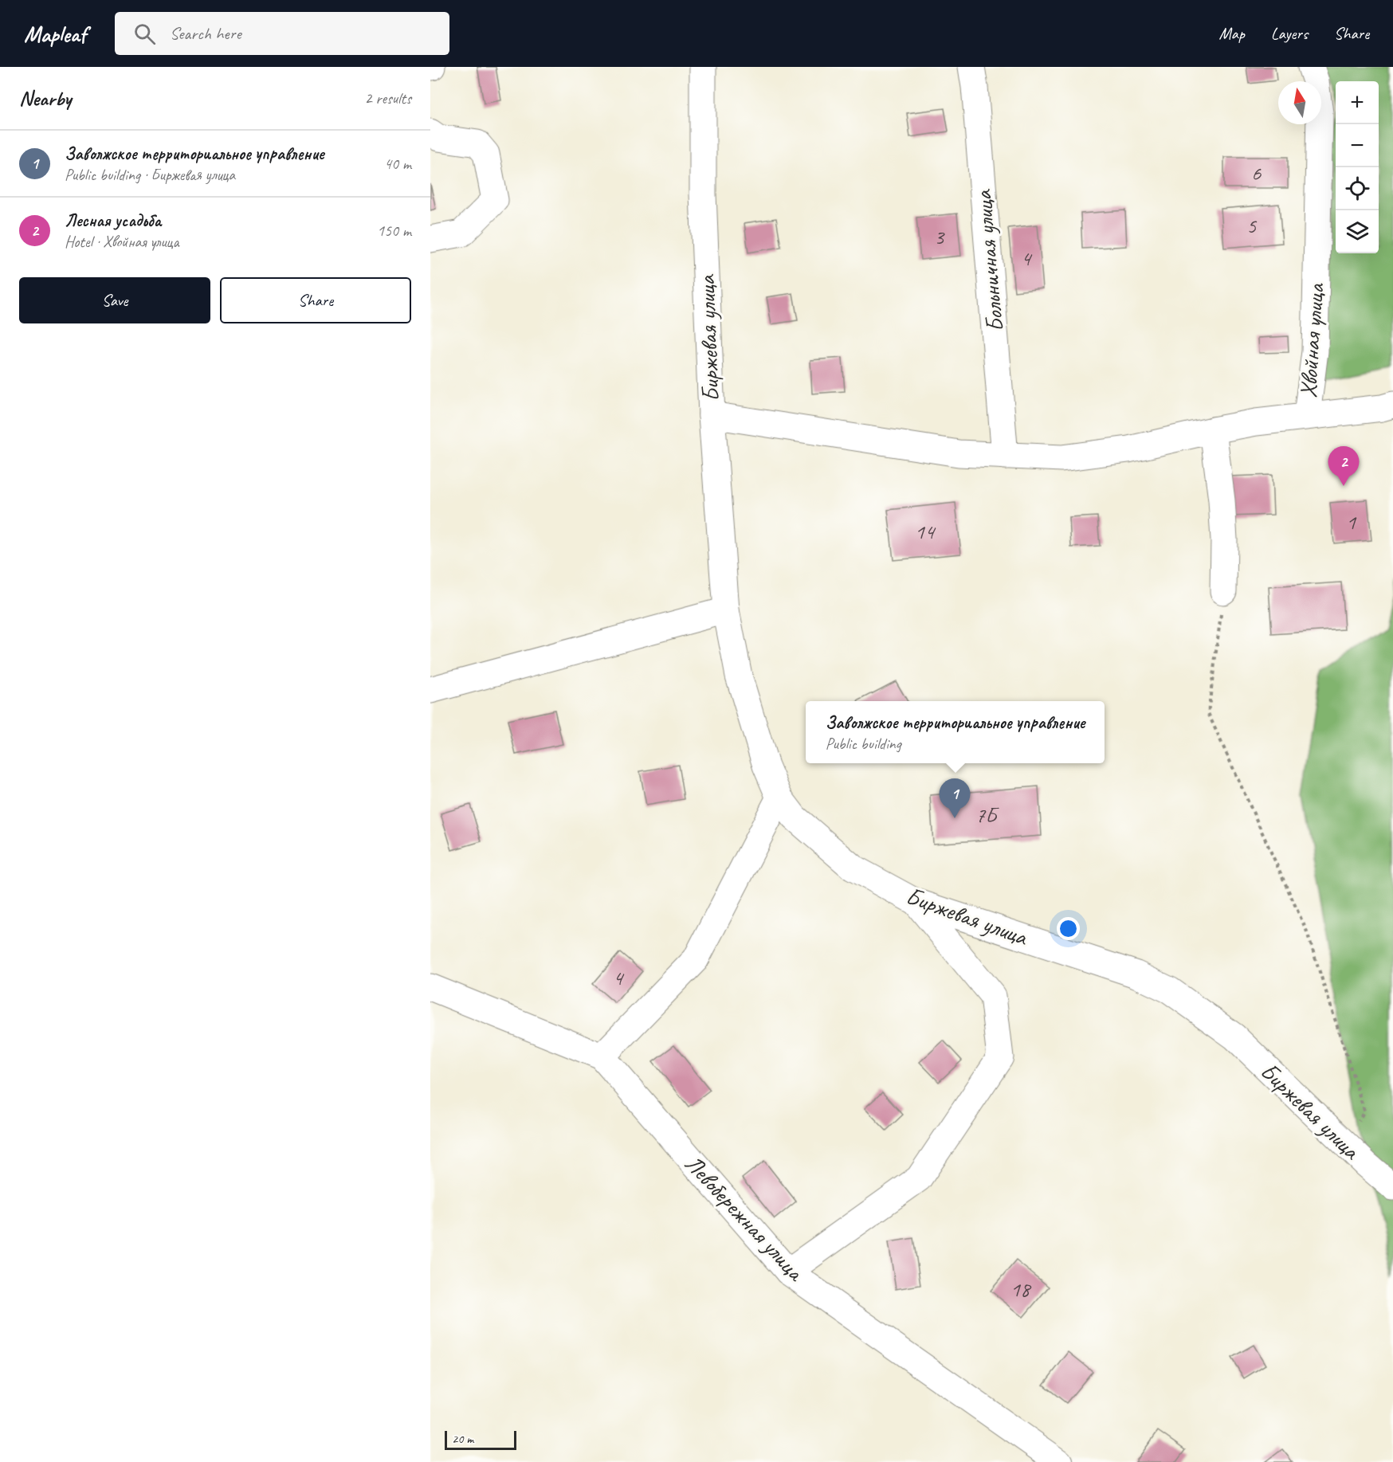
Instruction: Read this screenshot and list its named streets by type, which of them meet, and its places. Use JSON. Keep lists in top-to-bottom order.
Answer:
{
  "streets": {
    "street": [
      "Больничная улица",
      "Биржевая улица",
      "Хвойная улица",
      "Левобережная улица"
    ]
  },
  "house_numbers": [
    "6",
    "5",
    "3",
    "4",
    "1",
    "14",
    "7Б",
    "4",
    "18"
  ],
  "scale_bar": "20 m",
  "north": "top",
  "page": {
    "header": "Mapleaf",
    "search": "Search here",
    "nav": ["Map", "Layers", "Share"],
    "heading": ["Nearby", "2 results"],
    "map_buttons": ["+", "−"],
    "list": [
      {
        "mark": "1",
        "name": "Заволжское территориальное управление",
        "note": "Public building · Биржевая улица",
        "value": "40 m"
      },
      {
        "mark": "2",
        "name": "Лесная усадьба",
        "note": "Hotel · Хвойная улица",
        "value": "150 m"
      }
    ],
    "buttons": ["Save", "Share"],
    "pins": ["2", "1"],
    "popup": ["Заволжское территориальное управление", "Public building"],
    "scale": "20 m"
  }
}
